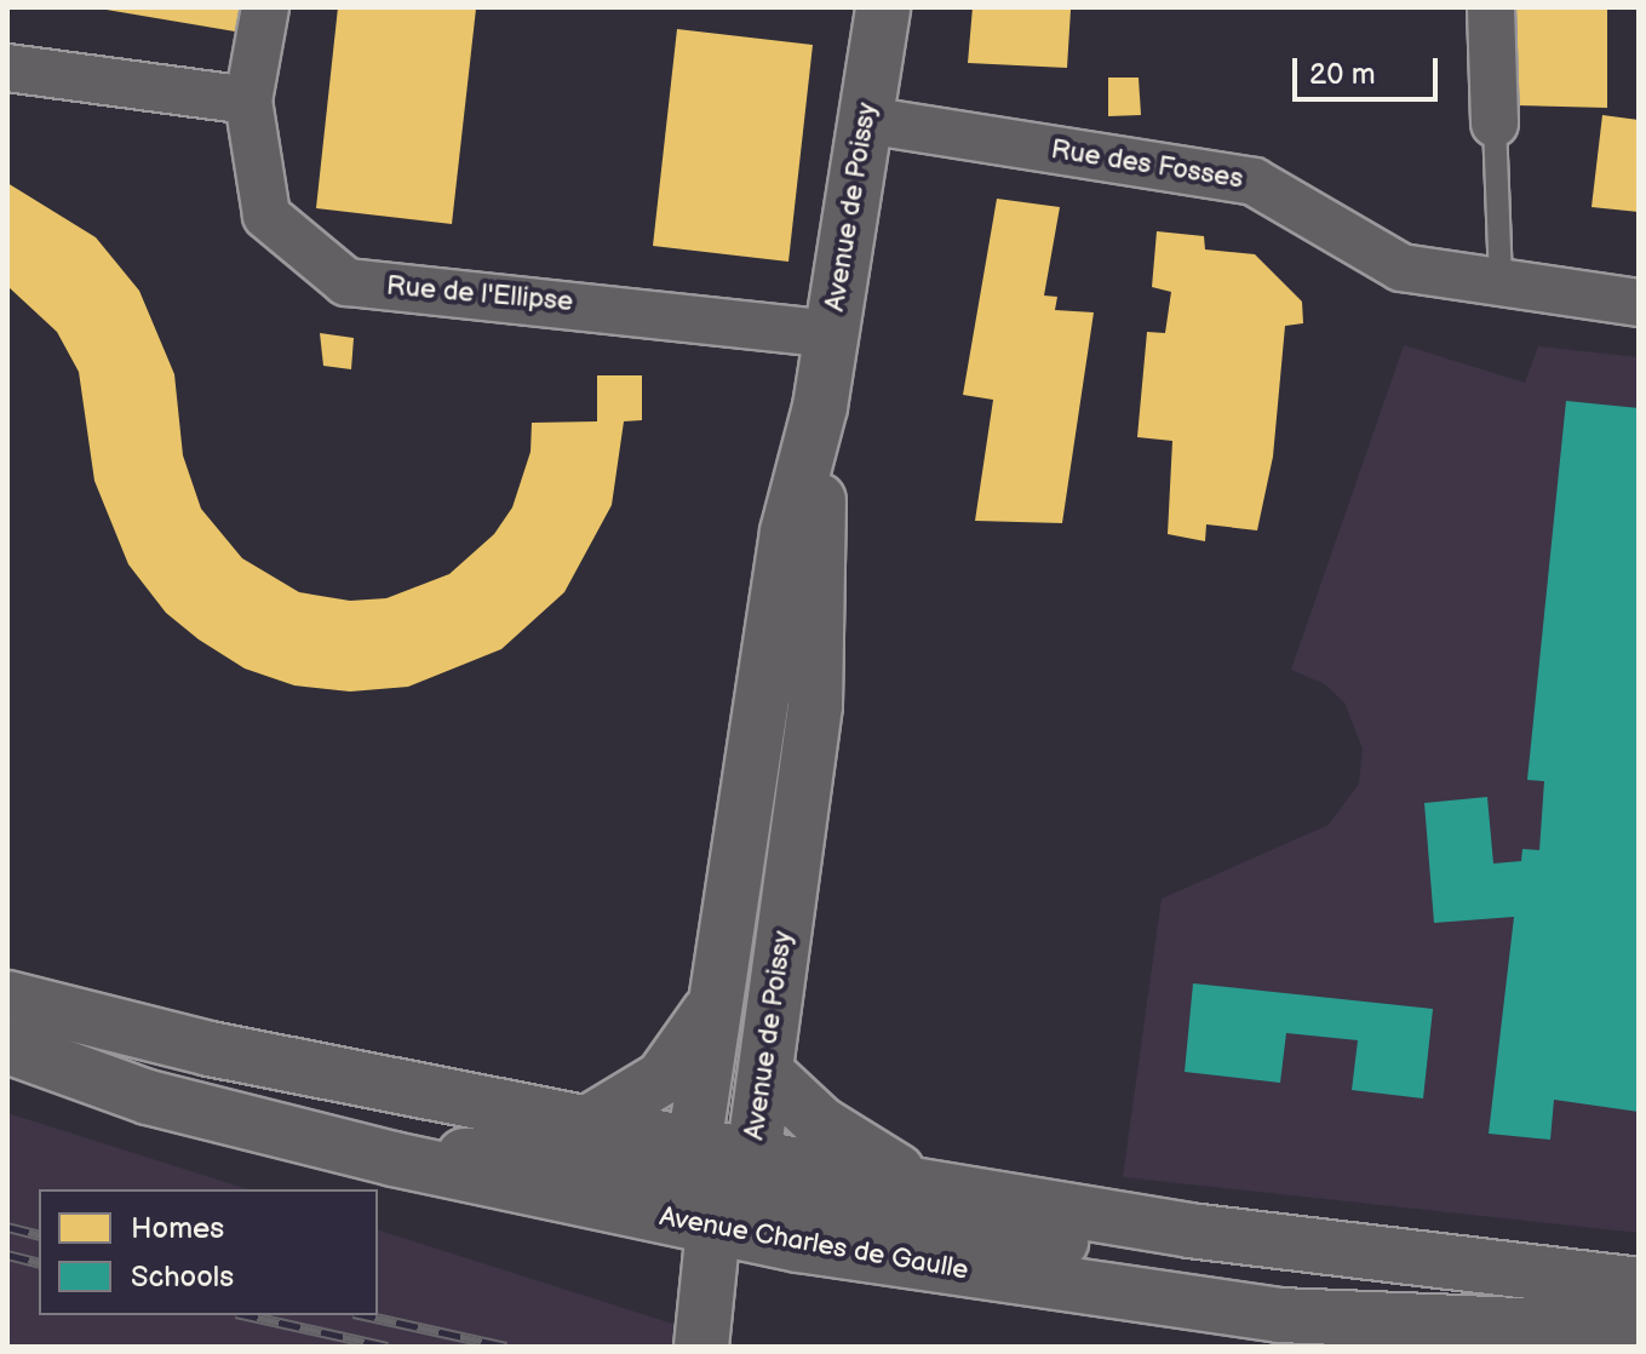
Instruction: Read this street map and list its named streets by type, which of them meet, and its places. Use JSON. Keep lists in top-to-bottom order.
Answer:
{
  "streets": {
    "main road": ["Avenue de Poissy", "Avenue Charles de Gaulle"],
    "street": ["Rue des Fosses", "Rue de l'Ellipse"]
  },
  "crossings": [
    ["Rue des Fosses", "Avenue de Poissy"],
    ["Avenue de Poissy", "Rue de l'Ellipse"],
    ["Avenue de Poissy", "Avenue Charles de Gaulle"]
  ],
  "legend": ["Homes", "Schools"],
  "scale_bar": "20 m"
}
